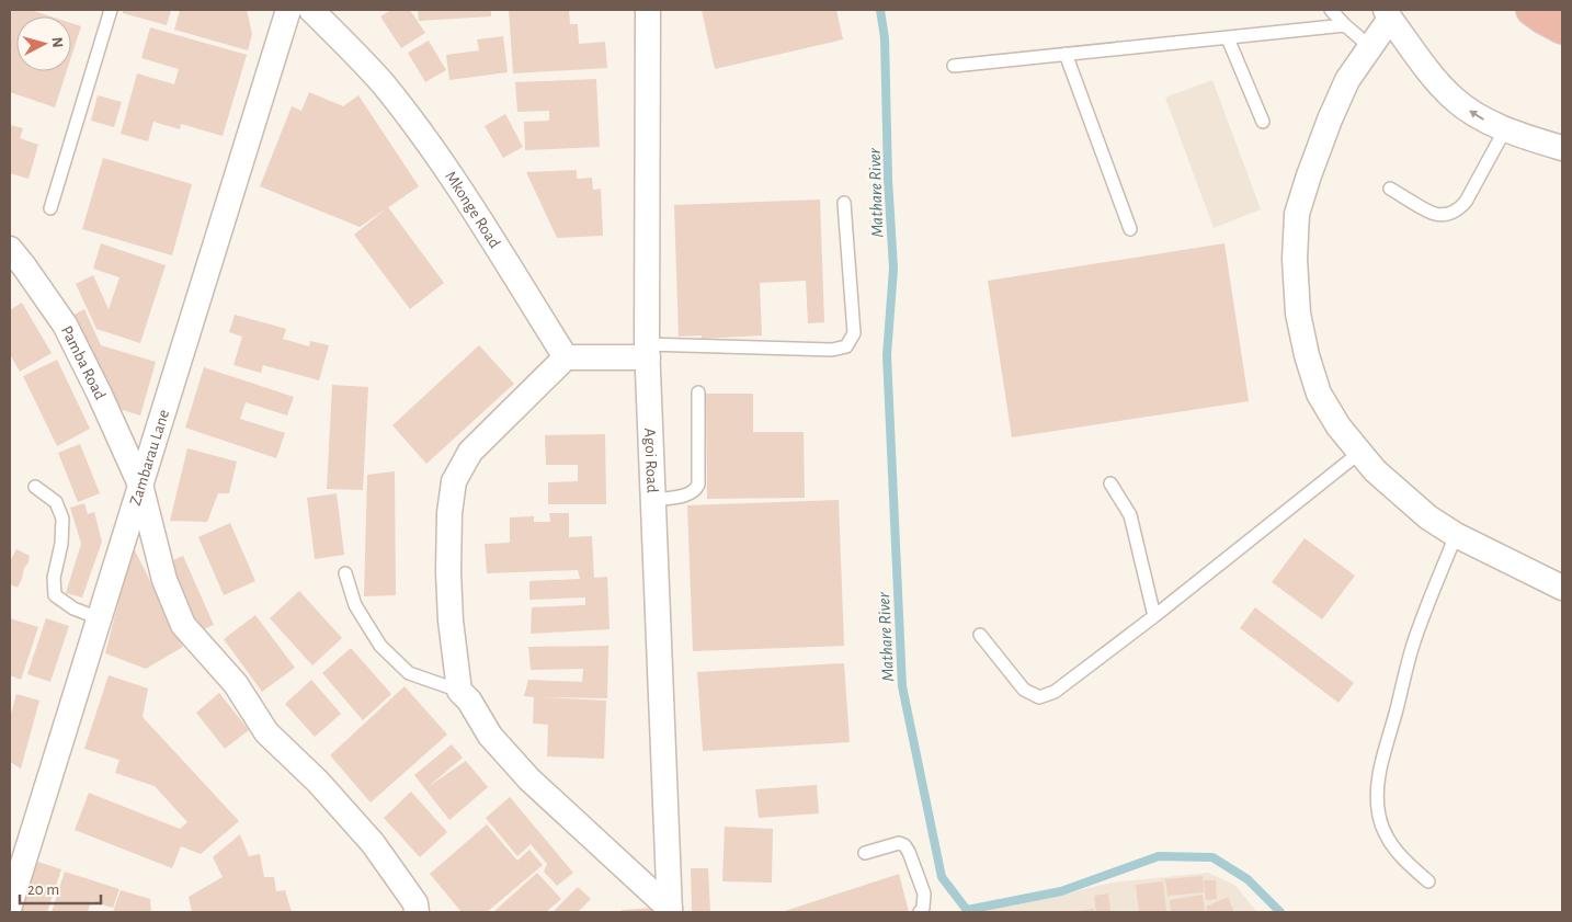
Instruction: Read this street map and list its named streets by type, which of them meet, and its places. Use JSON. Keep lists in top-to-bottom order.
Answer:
{
  "streets": {
    "street": [
      "Mkonge Road",
      "Pamba Road",
      "Zambarau Lane",
      "Agoi Road"
    ]
  },
  "crossings": [
    ["Pamba Road", "Zambarau Lane"]
  ],
  "water": ["Mathare River"],
  "scale_bar": "20 m",
  "north": "right"
}
